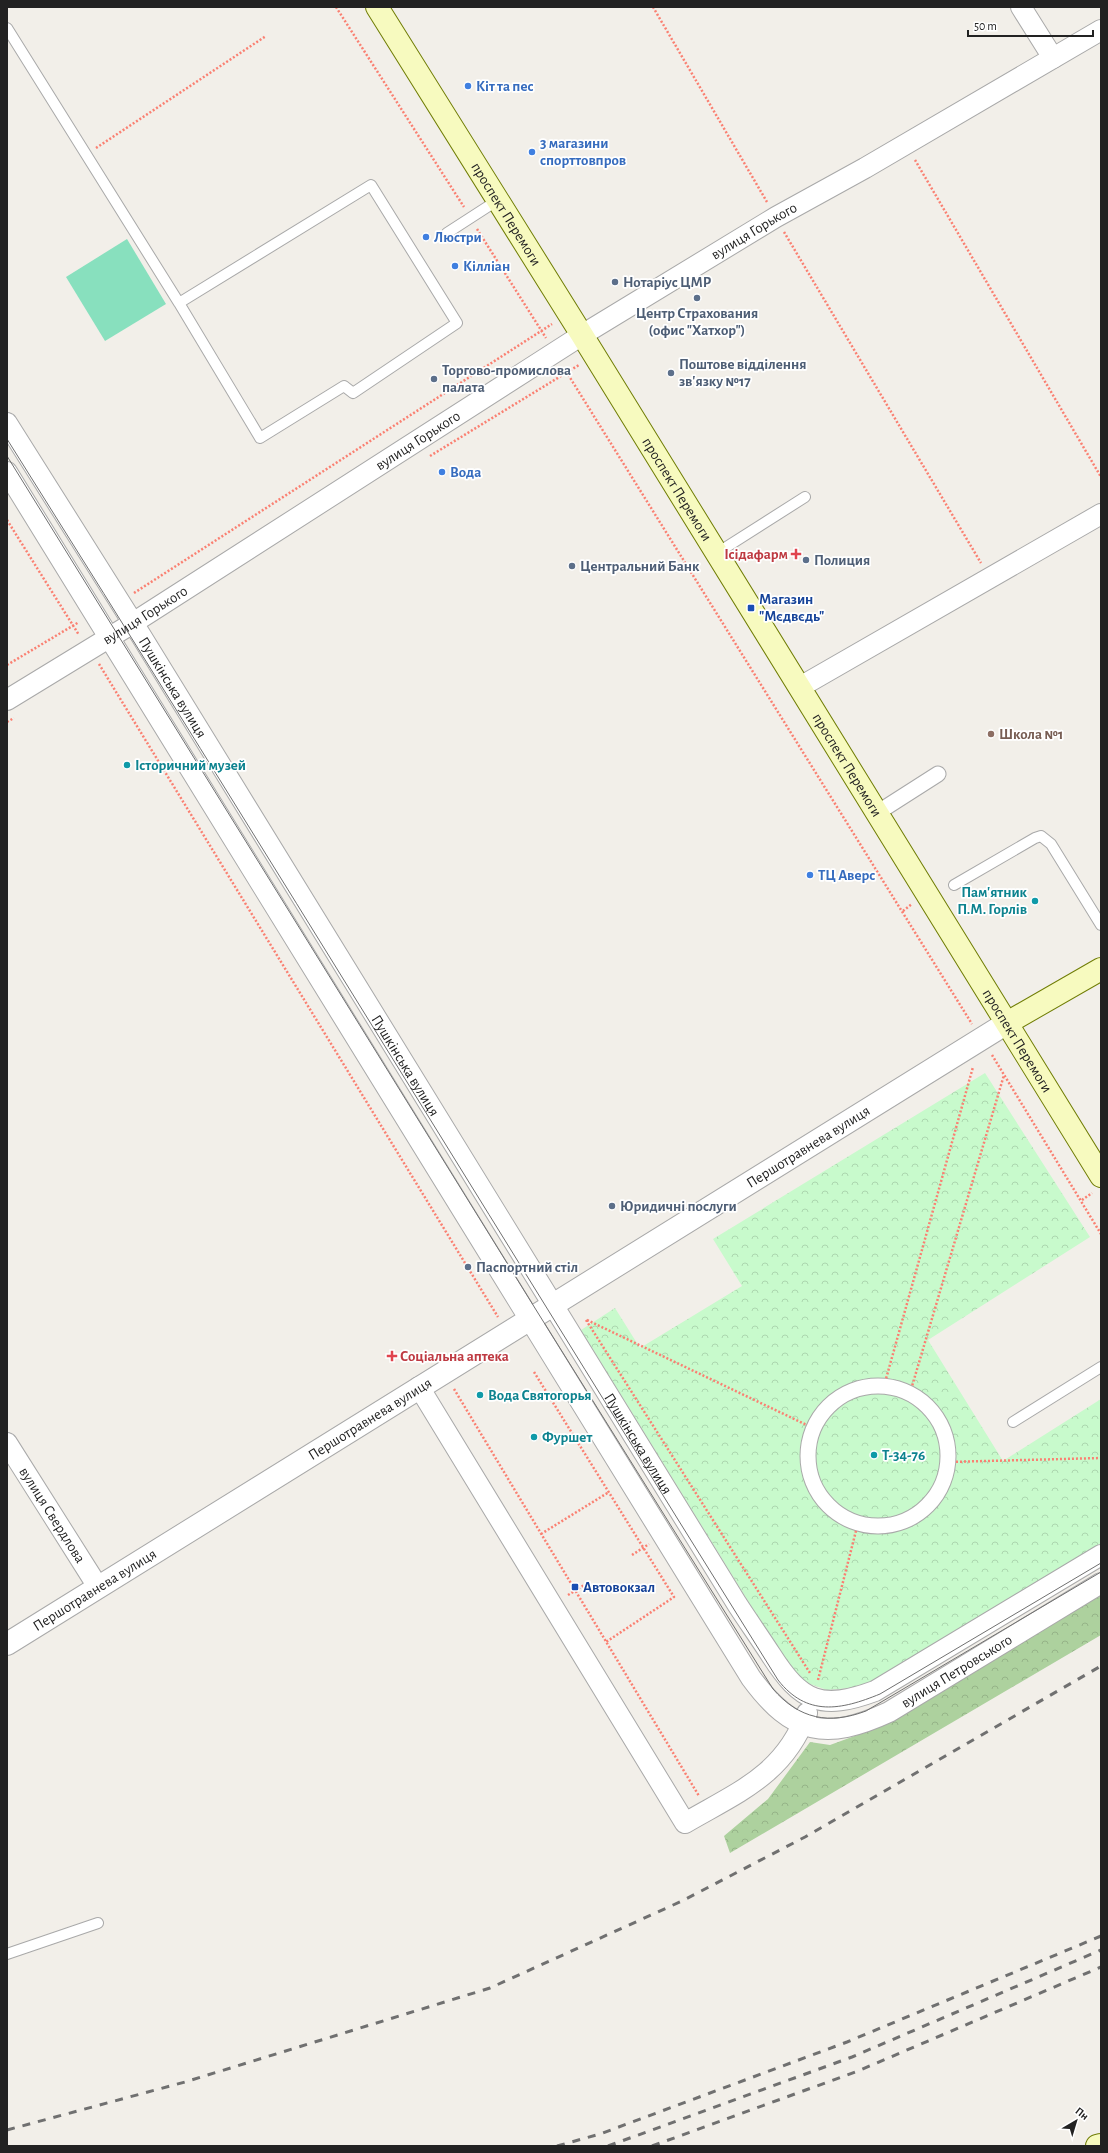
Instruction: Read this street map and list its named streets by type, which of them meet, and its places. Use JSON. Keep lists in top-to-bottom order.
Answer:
{
  "streets": {
    "main road": ["проспект Перемоги", "Першотравнева вулиця"],
    "street": [
      "вулиця Горького",
      "Пушкінська вулиця",
      "вулиця Свердлова",
      "вулиця Петровського"
    ]
  },
  "crossings": [
    ["проспект Перемоги", "вулиця Горького"],
    ["проспект Перемоги", "Першотравнева вулиця"],
    ["вулиця Горького", "Пушкінська вулиця"],
    ["Пушкінська вулиця", "Першотравнева вулиця"],
    ["Пушкінська вулиця", "вулиця Петровського"],
    ["Першотравнева вулиця", "вулиця Свердлова"]
  ],
  "places": {
    "other": [
      "Кіт та пес",
      "3 магазини спорттовпров",
      "Люстри",
      "Кілліан",
      "Нотаріус ЦМР",
      "Центр Страхования (офис \"Хатхор\")",
      "Поштове відділення зв'язку №17",
      "Торгово-промислова палата",
      "Вода",
      "Полиция",
      "Центральний Банк",
      "Школа №1",
      "Історичний музей",
      "ТЦ Аверс",
      "Пам'ятник П.М. Горлів",
      "Юридичні послуги",
      "Паспортний стіл",
      "Вода Святогорья",
      "Фуршет",
      "Т-34-76"
    ],
    "health": ["Ісідафарм", "Соціальна аптека"],
    "transit": ["Магазин \"Мєдвєдь\"", "Автовокзал"]
  },
  "scale_bar": "50 m",
  "north": "top right"
}
